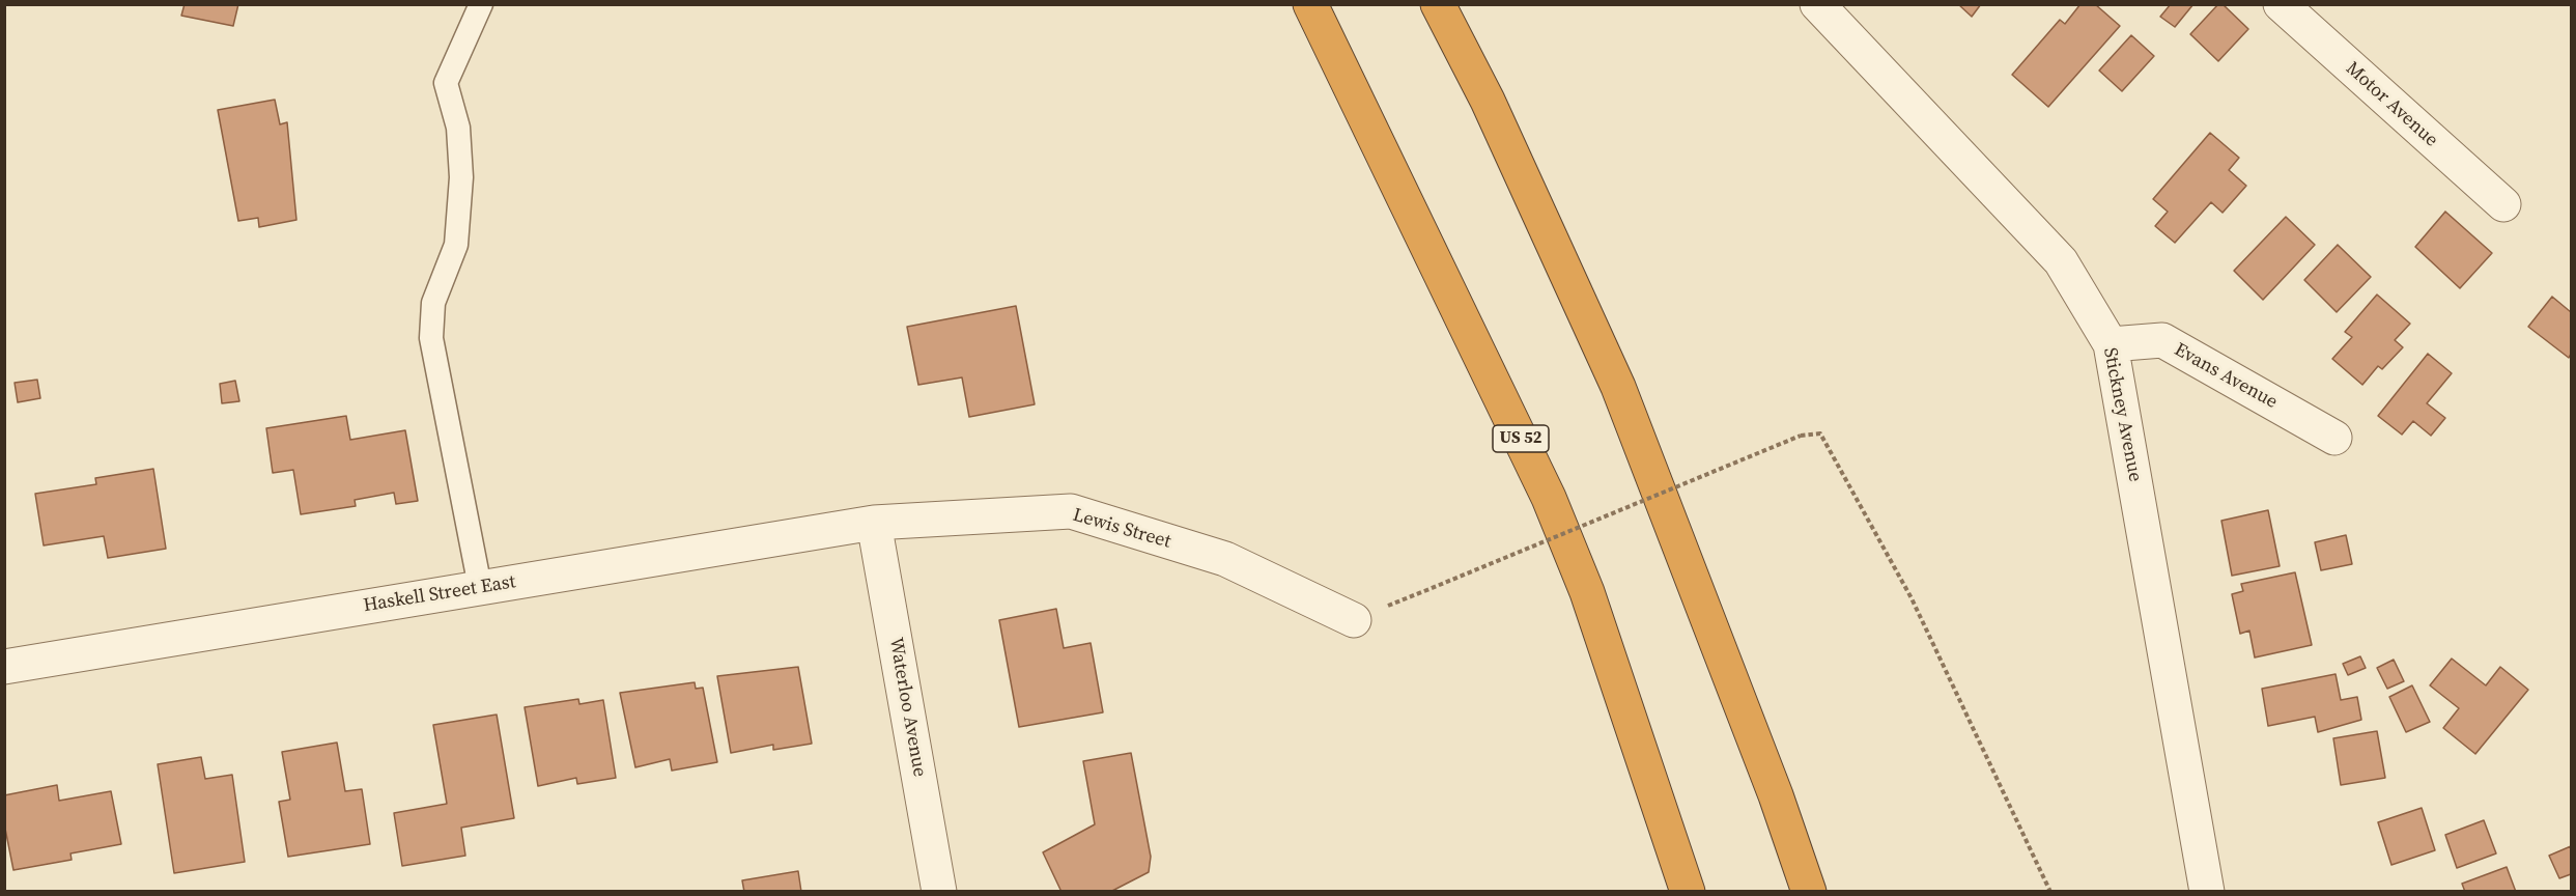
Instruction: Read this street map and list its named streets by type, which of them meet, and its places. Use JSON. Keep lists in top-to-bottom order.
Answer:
{
  "streets": {
    "highway": ["US 52"],
    "street": [
      "Motor Avenue",
      "Evans Avenue",
      "Stickney Avenue",
      "Lewis Street",
      "Haskell Street East",
      "Waterloo Avenue"
    ]
  },
  "crossings": [
    ["Evans Avenue", "Stickney Avenue"],
    ["Lewis Street", "Haskell Street East"],
    ["Lewis Street", "Waterloo Avenue"],
    ["Haskell Street East", "Waterloo Avenue"]
  ]
}
